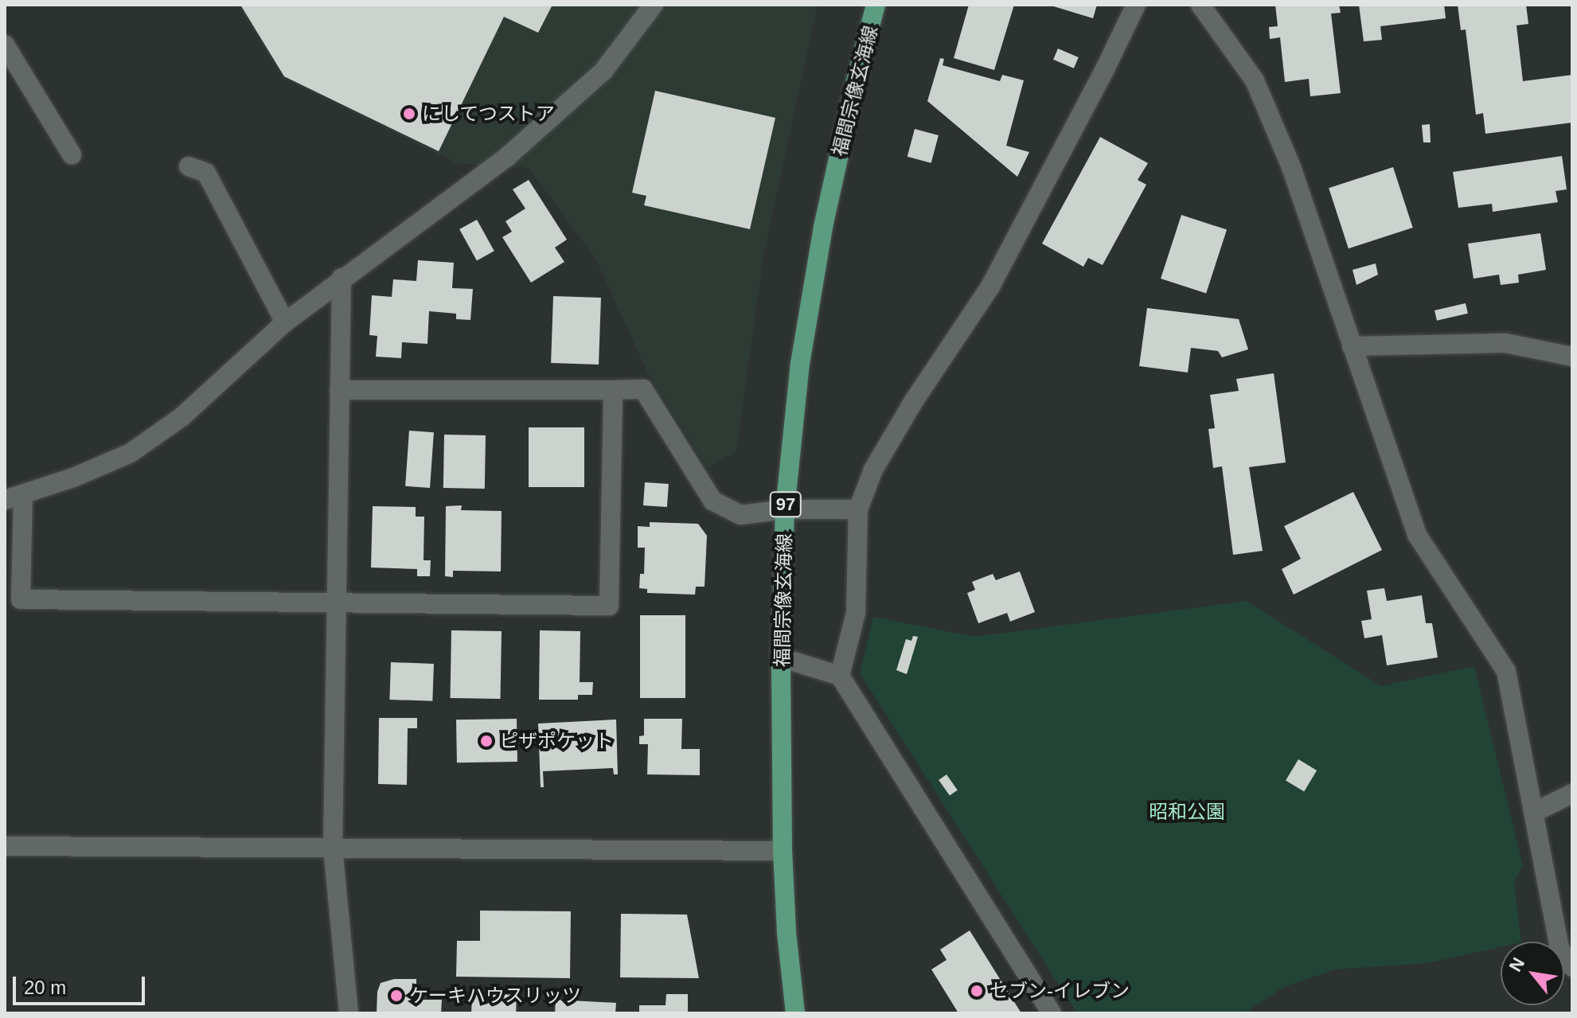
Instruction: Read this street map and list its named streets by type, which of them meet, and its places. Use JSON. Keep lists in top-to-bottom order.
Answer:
{
  "streets": {
    "main road": ["福間宗像玄海線", "97"]
  },
  "parks": ["昭和公園"],
  "places": [
    "にしてつストア",
    "ピザポケット",
    "セブン-イレブン",
    "ケーキハウスリッツ"
  ],
  "scale_bar": "20 m",
  "north": "top left"
}
